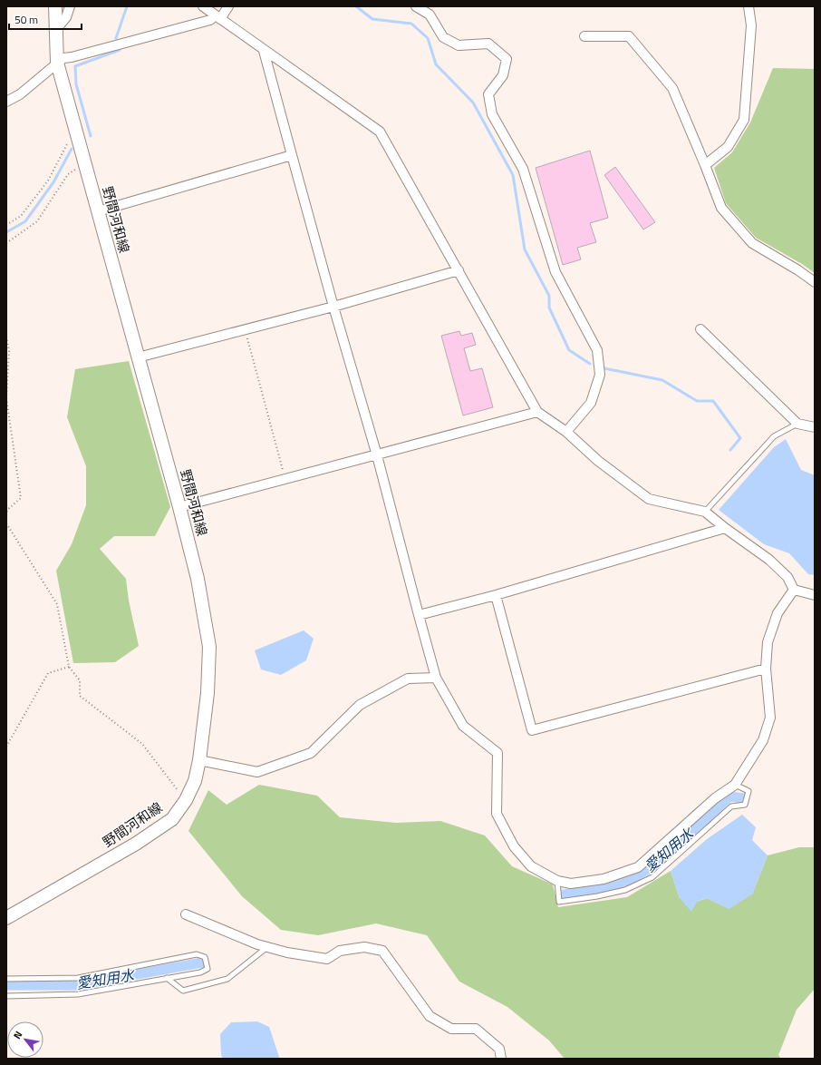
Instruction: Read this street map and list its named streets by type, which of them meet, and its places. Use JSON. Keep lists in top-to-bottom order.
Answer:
{
  "streets": {
    "main road": ["野間河和線"]
  },
  "water": ["愛知用水"],
  "scale_bar": "50 m",
  "north": "top left"
}
